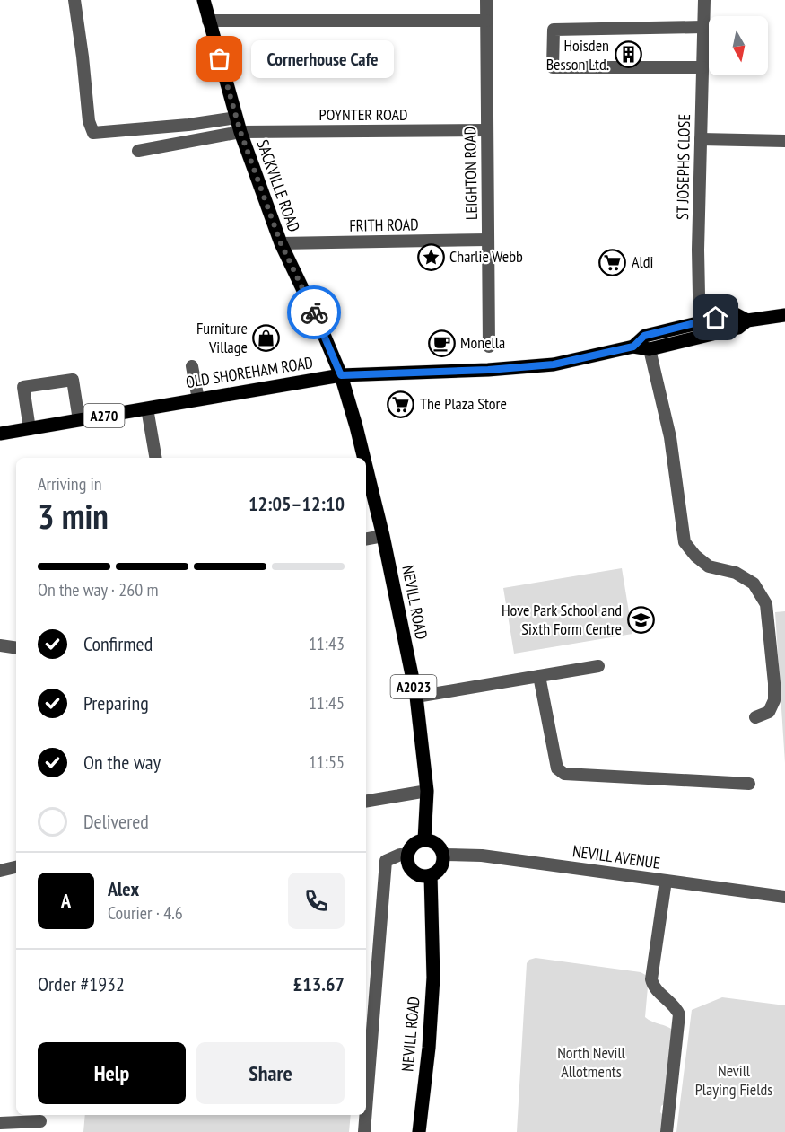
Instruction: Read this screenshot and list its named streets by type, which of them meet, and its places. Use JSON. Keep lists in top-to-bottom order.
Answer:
{
  "streets": {
    "main road": [
      "SACKVILLE ROAD",
      "OLD SHOREHAM ROAD",
      "A270",
      "NEVILL ROAD",
      "A2023"
    ],
    "street": [
      "POYNTER ROAD",
      "ST JOSEPHS CLOSE",
      "LEIGHTON ROAD",
      "FRITH ROAD",
      "NEVILL AVENUE"
    ]
  },
  "crossings": [
    ["POYNTER ROAD", "LEIGHTON ROAD"],
    ["POYNTER ROAD", "SACKVILLE ROAD"],
    ["ST JOSEPHS CLOSE", "OLD SHOREHAM ROAD"],
    ["LEIGHTON ROAD", "FRITH ROAD"],
    ["SACKVILLE ROAD", "FRITH ROAD"],
    ["SACKVILLE ROAD", "OLD SHOREHAM ROAD"],
    ["SACKVILLE ROAD", "NEVILL ROAD"],
    ["OLD SHOREHAM ROAD", "NEVILL ROAD"],
    ["NEVILL ROAD", "NEVILL AVENUE"]
  ],
  "parks": ["North Nevill Allotments", "Nevill Playing Fields"],
  "places": {
    "building": ["Hoisden Besson Ltd."],
    "other": ["Cornerhouse Cafe"],
    "place": ["Charlie Webb"],
    "supermarket": ["Aldi", "The Plaza Store"],
    "shop": ["Furniture Village"],
    "cafe": ["Monella"],
    "school or university": ["Hove Park School and Sixth Form Centre"]
  },
  "north": "bottom",
  "page": {
    "bubble": "Cornerhouse Cafe",
    "heading": ["3 min", "Arriving in", "12:05–12:10"],
    "panel": [
      "Alex",
      "Courier · 4.6",
      "Order #1932",
      "£13.67"
    ],
    "bar": "On the way · 260 m",
    "list": [
      ["Confirmed", "11:43"],
      ["Preparing", "11:45"],
      ["On the way", "11:55"],
      "Delivered"
    ],
    "round": "A",
    "buttons": ["Help", "Share"]
  }
}
